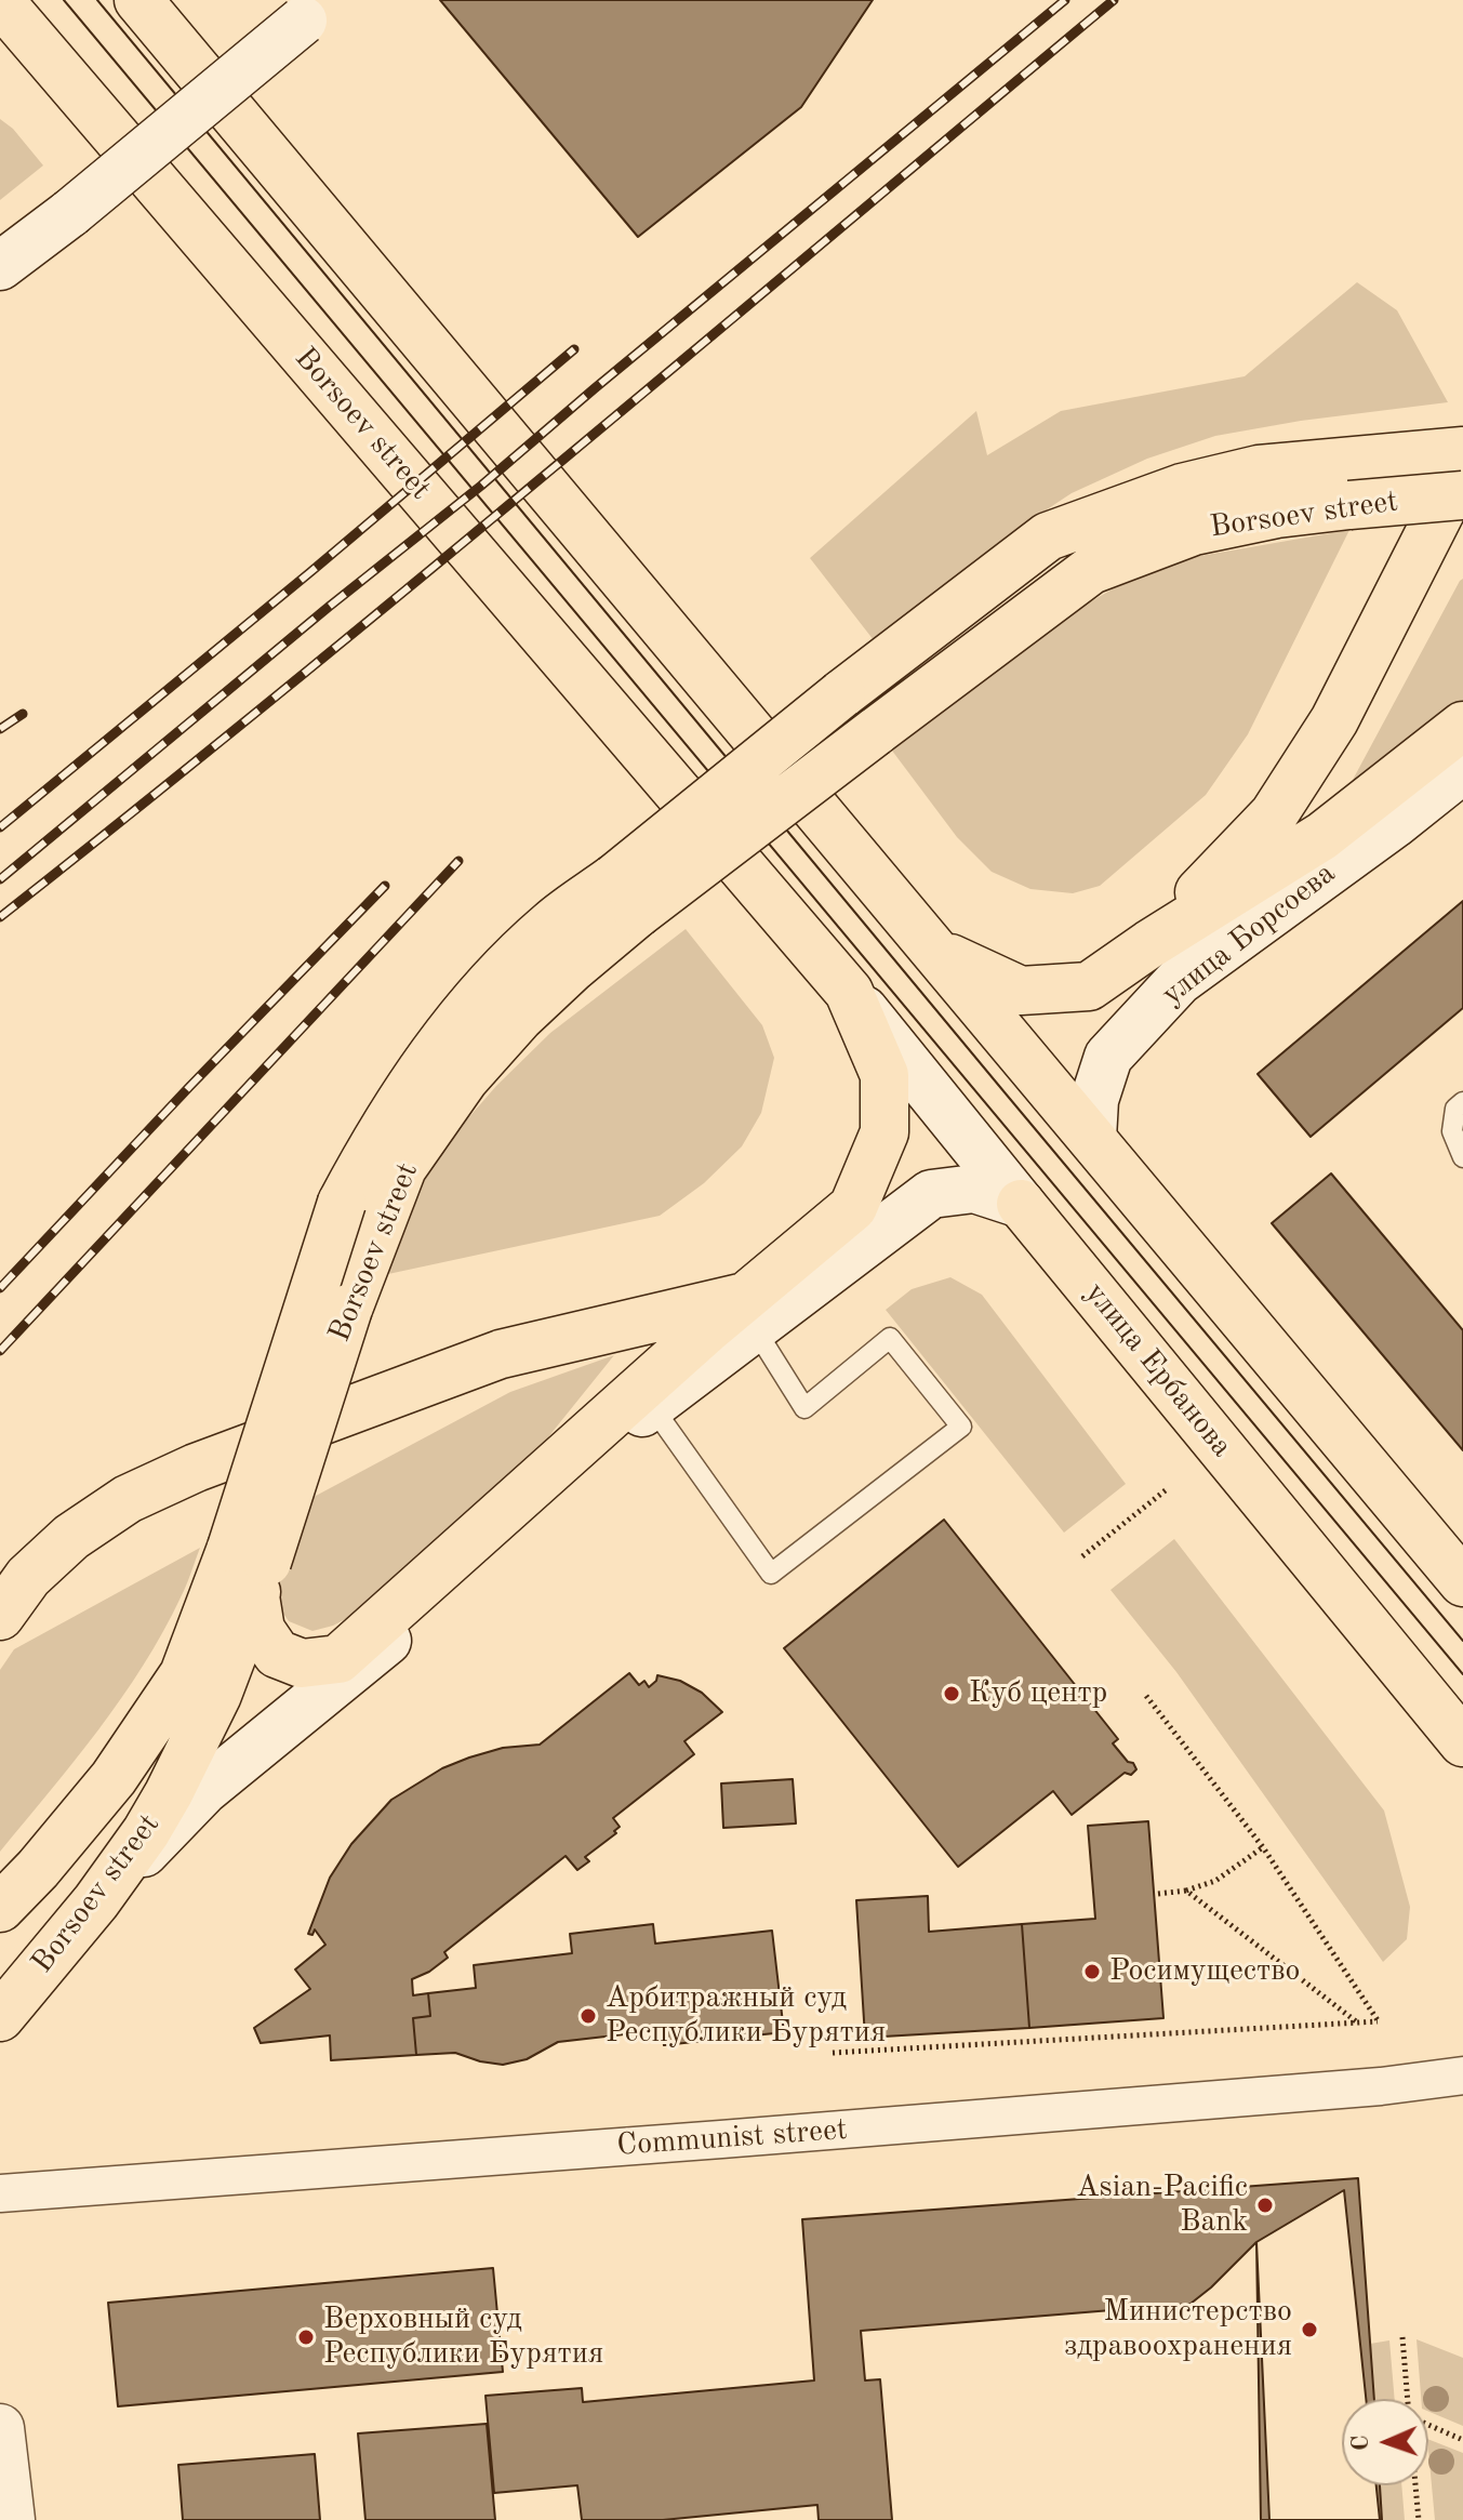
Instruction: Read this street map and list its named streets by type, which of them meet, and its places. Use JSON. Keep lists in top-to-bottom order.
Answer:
{
  "streets": {
    "main road": ["Borsoev street", "улица Борсоева", "улица Ербанова"],
    "street": ["Communist street"]
  },
  "crossings": [
    ["Borsoev street", "улица Ербанова"]
  ],
  "places": [
    "Куб центр",
    "Росимущество",
    "Арбитражный суд Республики Бурятия",
    "Asian-Pacific Bank",
    "Министерство здравоохранения",
    "Верховный суд Республики Бурятия"
  ],
  "north": "left"
}
